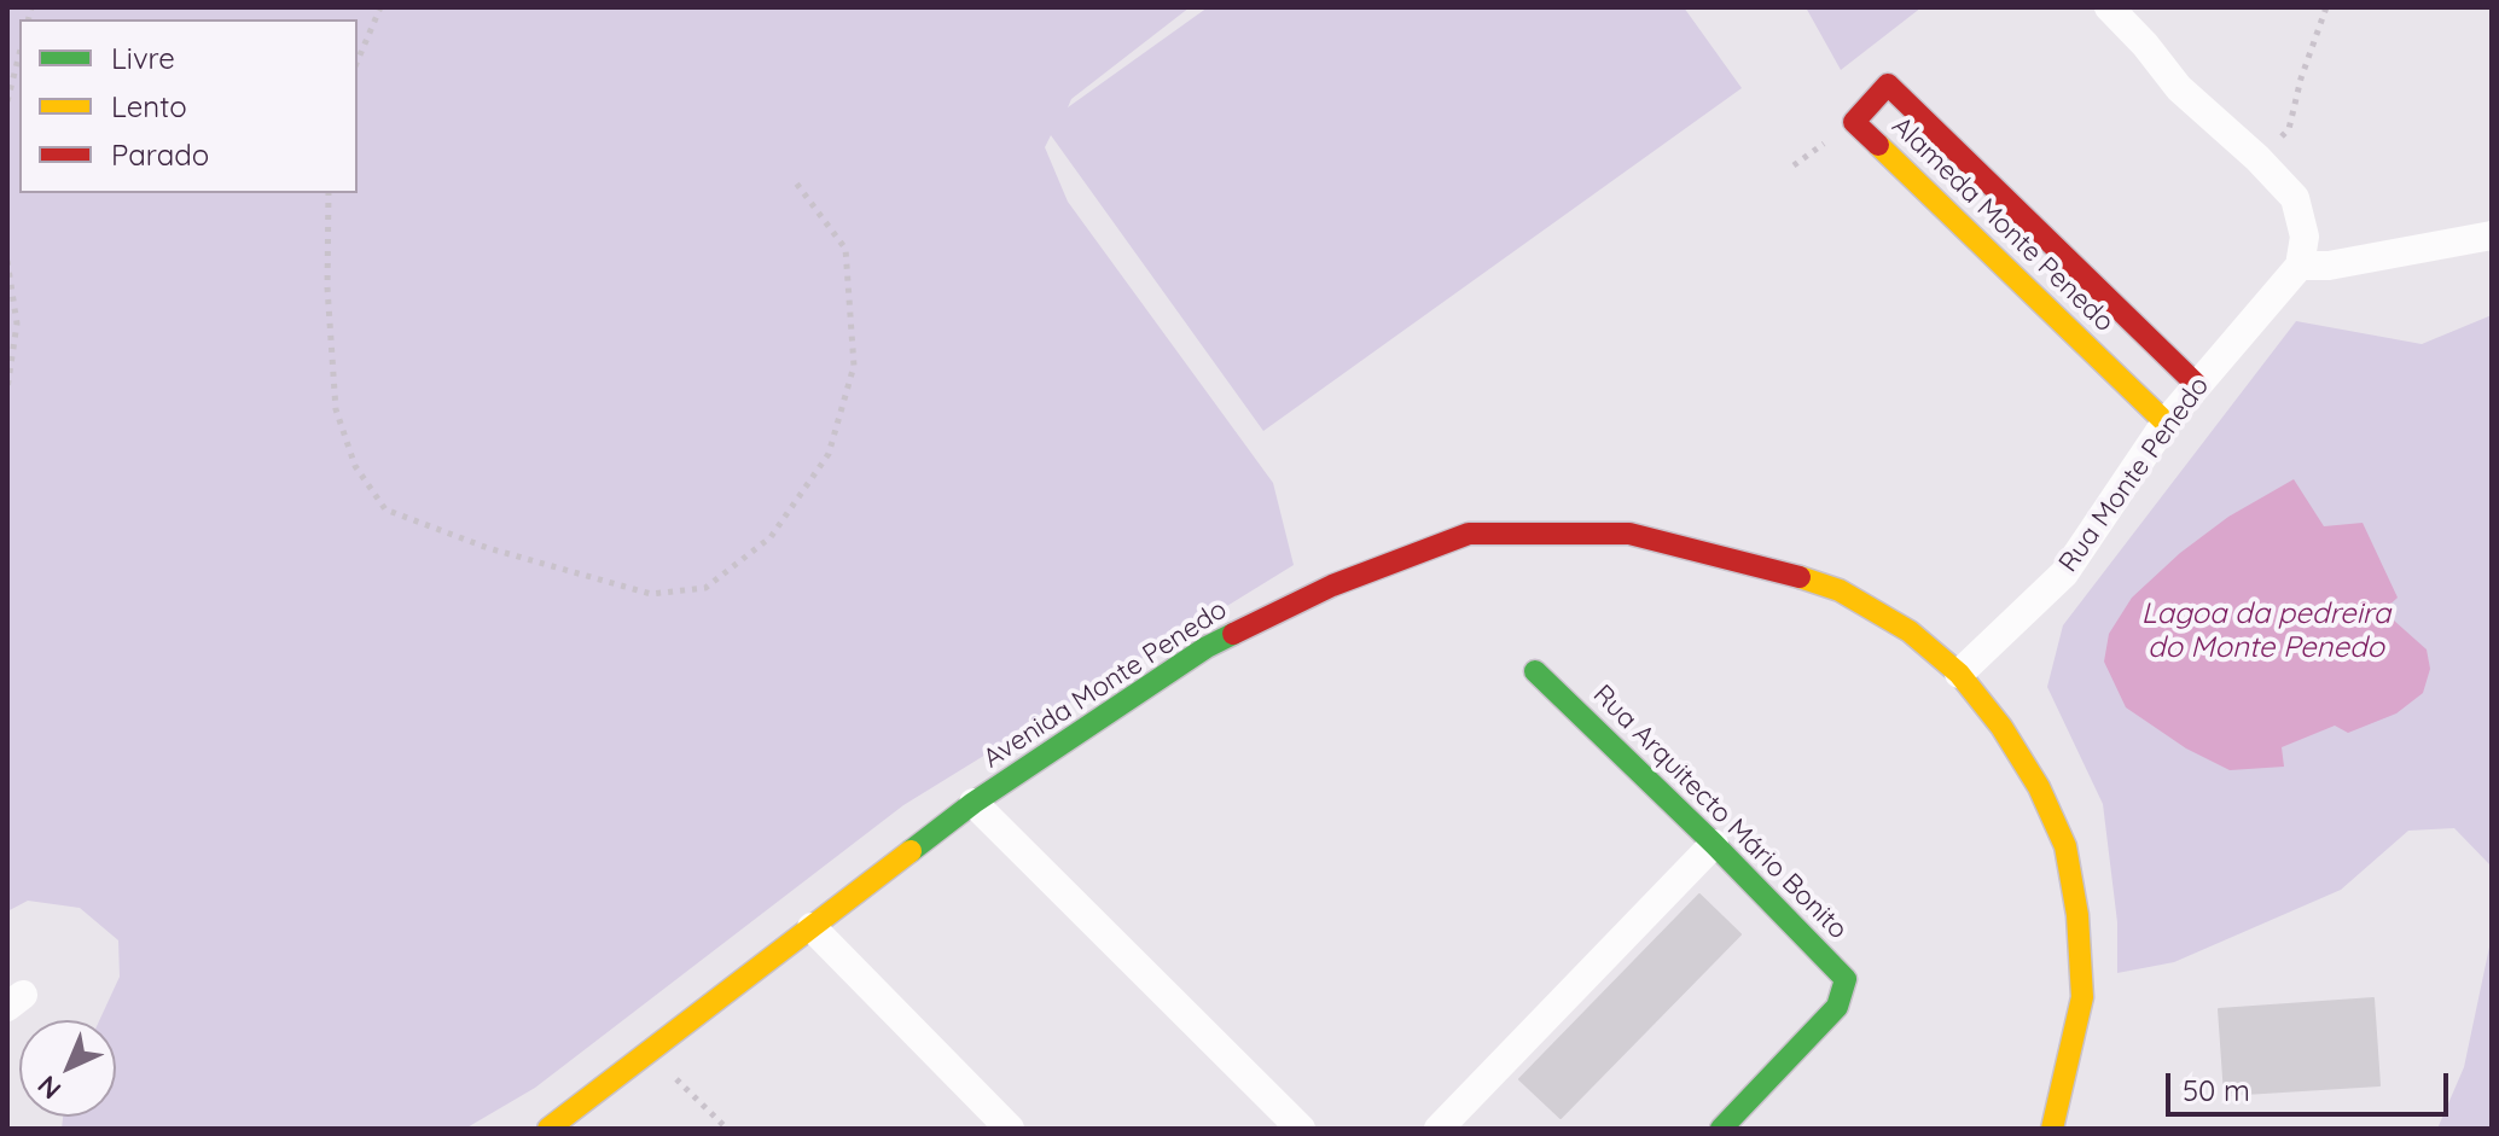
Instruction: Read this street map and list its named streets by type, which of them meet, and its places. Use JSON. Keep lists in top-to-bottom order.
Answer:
{
  "streets": {
    "street": [
      "Alameda Monte Penedo",
      "Rua Monte Penedo",
      "Avenida Monte Penedo",
      "Rua Arquitecto Mário Bonito"
    ]
  },
  "crossings": [
    ["Alameda Monte Penedo", "Rua Monte Penedo"],
    ["Rua Monte Penedo", "Avenida Monte Penedo"]
  ],
  "water": ["Lagoa da pedreira do Monte Penedo"],
  "legend": ["Livre", "Lento", "Parado"],
  "scale_bar": "50 m",
  "north": "bottom left"
}
